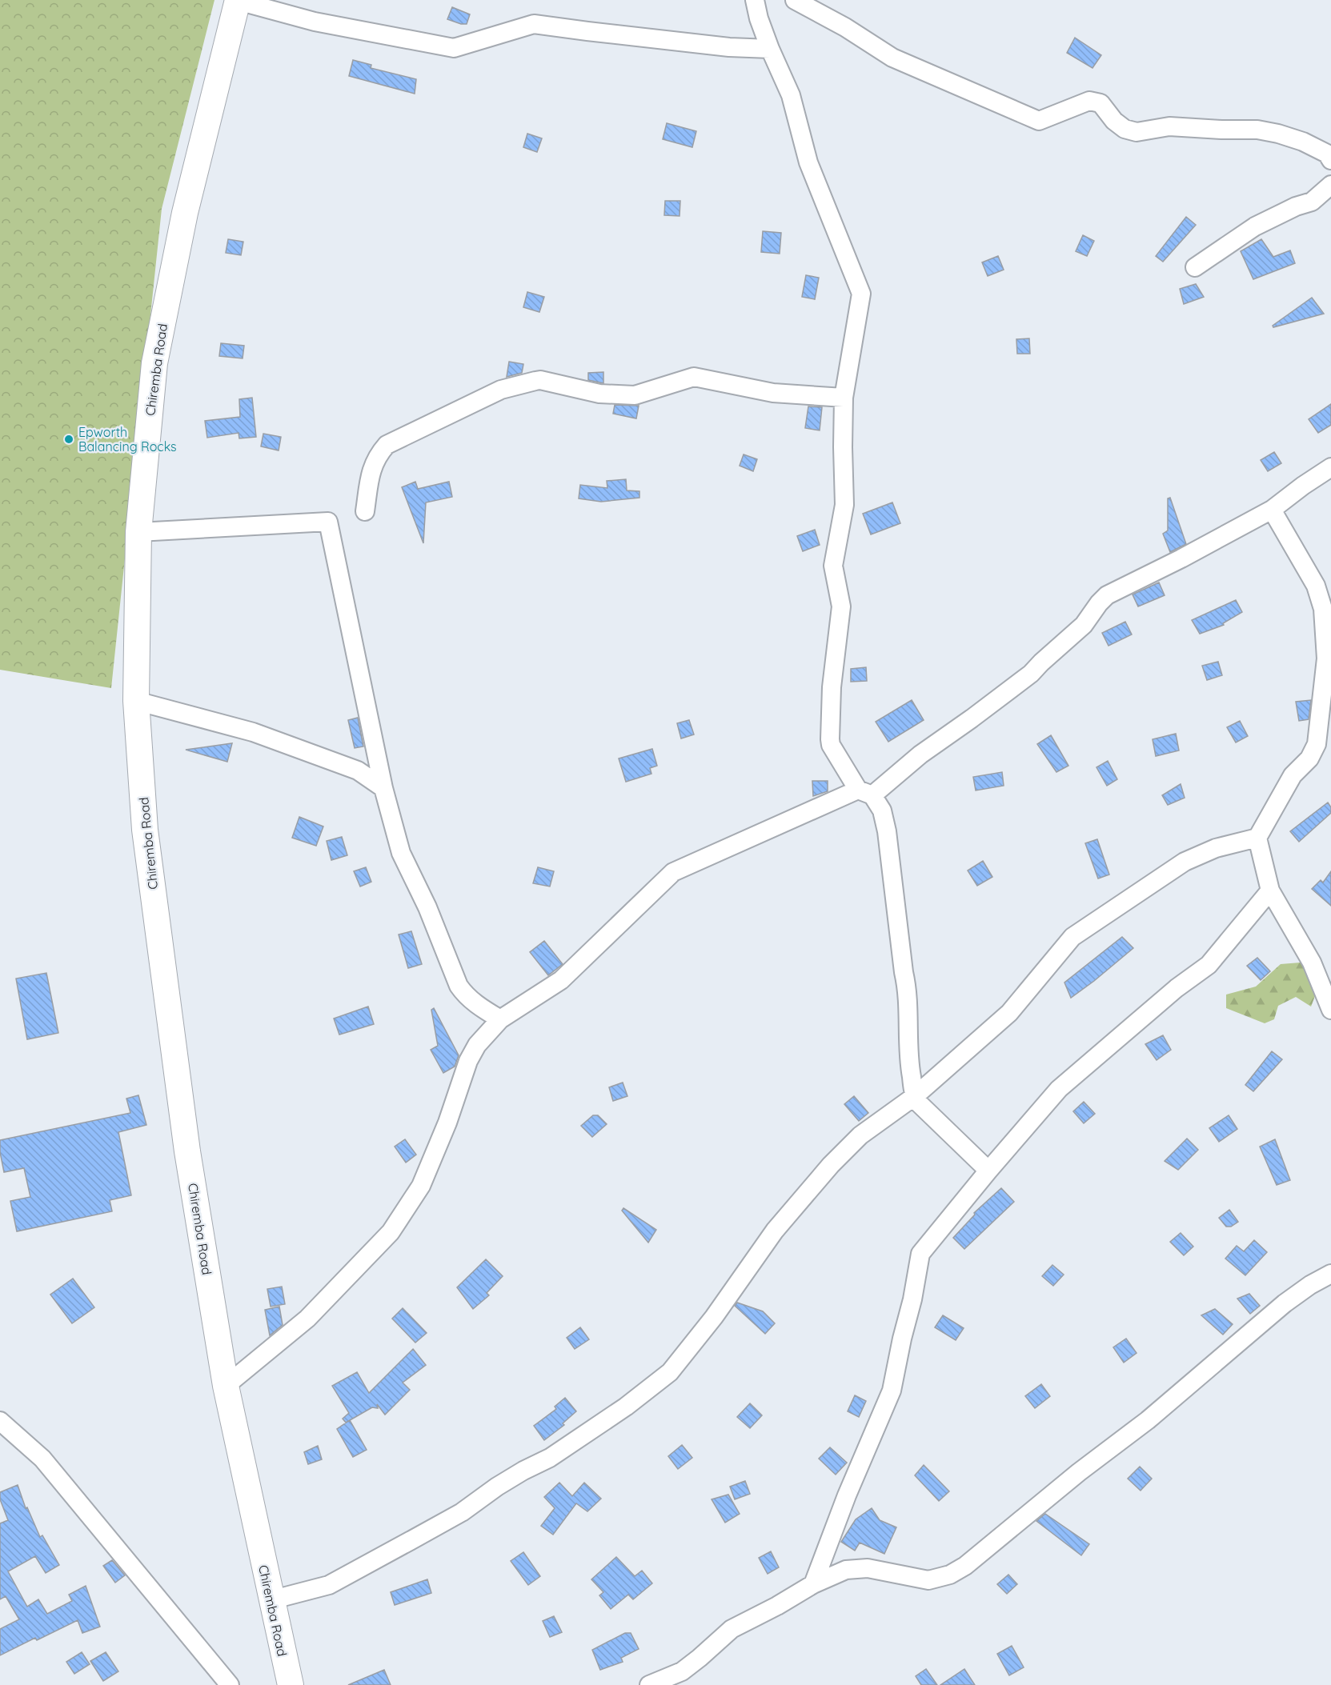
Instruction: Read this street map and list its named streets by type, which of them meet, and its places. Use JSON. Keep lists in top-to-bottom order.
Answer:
{
  "streets": {
    "main road": ["Chiremba Road"]
  },
  "places": ["Epworth Balancing Rocks"]
}
